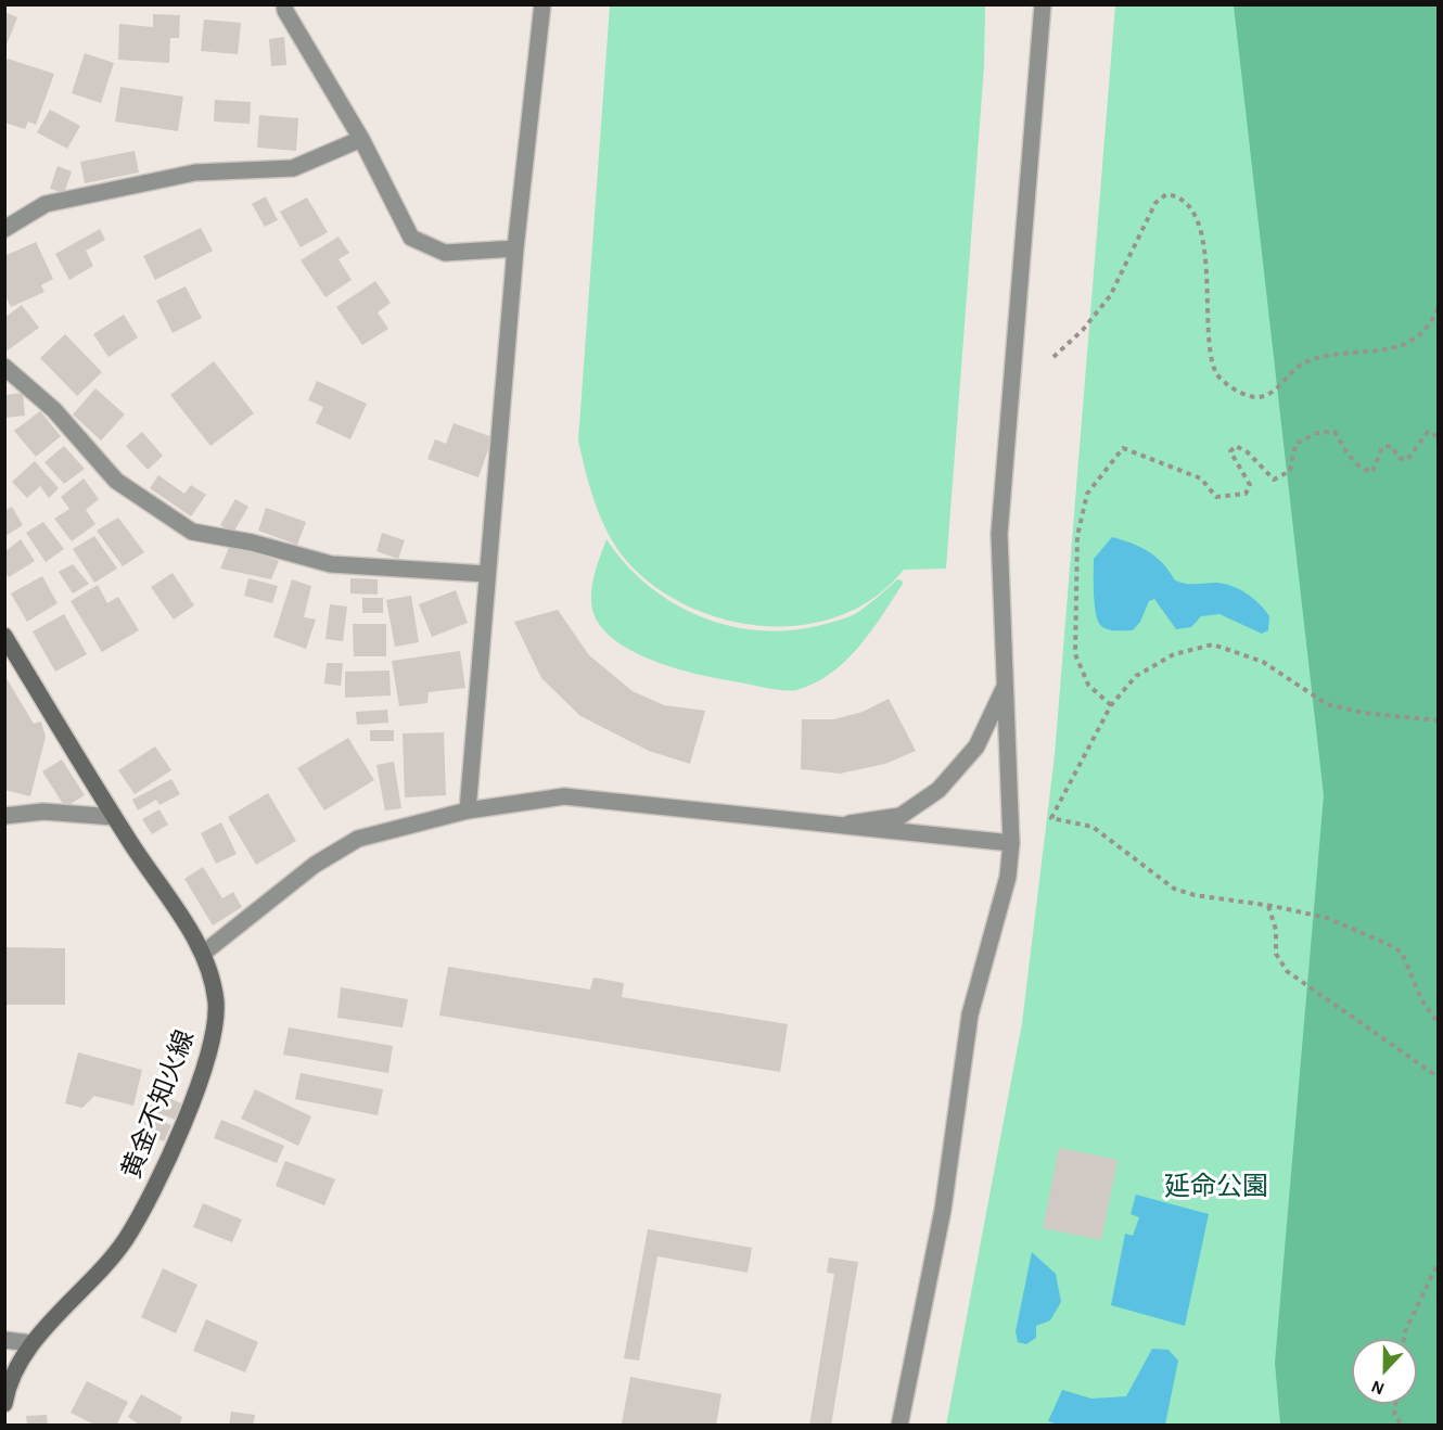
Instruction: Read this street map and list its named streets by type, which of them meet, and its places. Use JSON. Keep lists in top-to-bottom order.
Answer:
{
  "streets": {
    "main road": ["黄金不知火線"]
  },
  "parks": ["延命公園"],
  "north": "bottom"
}
